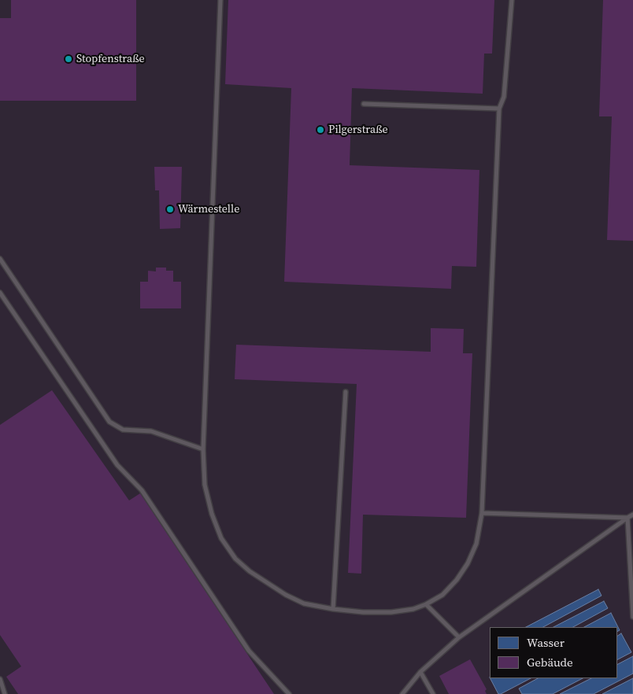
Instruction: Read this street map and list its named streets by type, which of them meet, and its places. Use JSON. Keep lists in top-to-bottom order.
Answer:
{
  "places": ["Stopfenstraße", "Pilgerstraße", "Wärmestelle"],
  "legend": ["Wasser", "Gebäude"]
}
